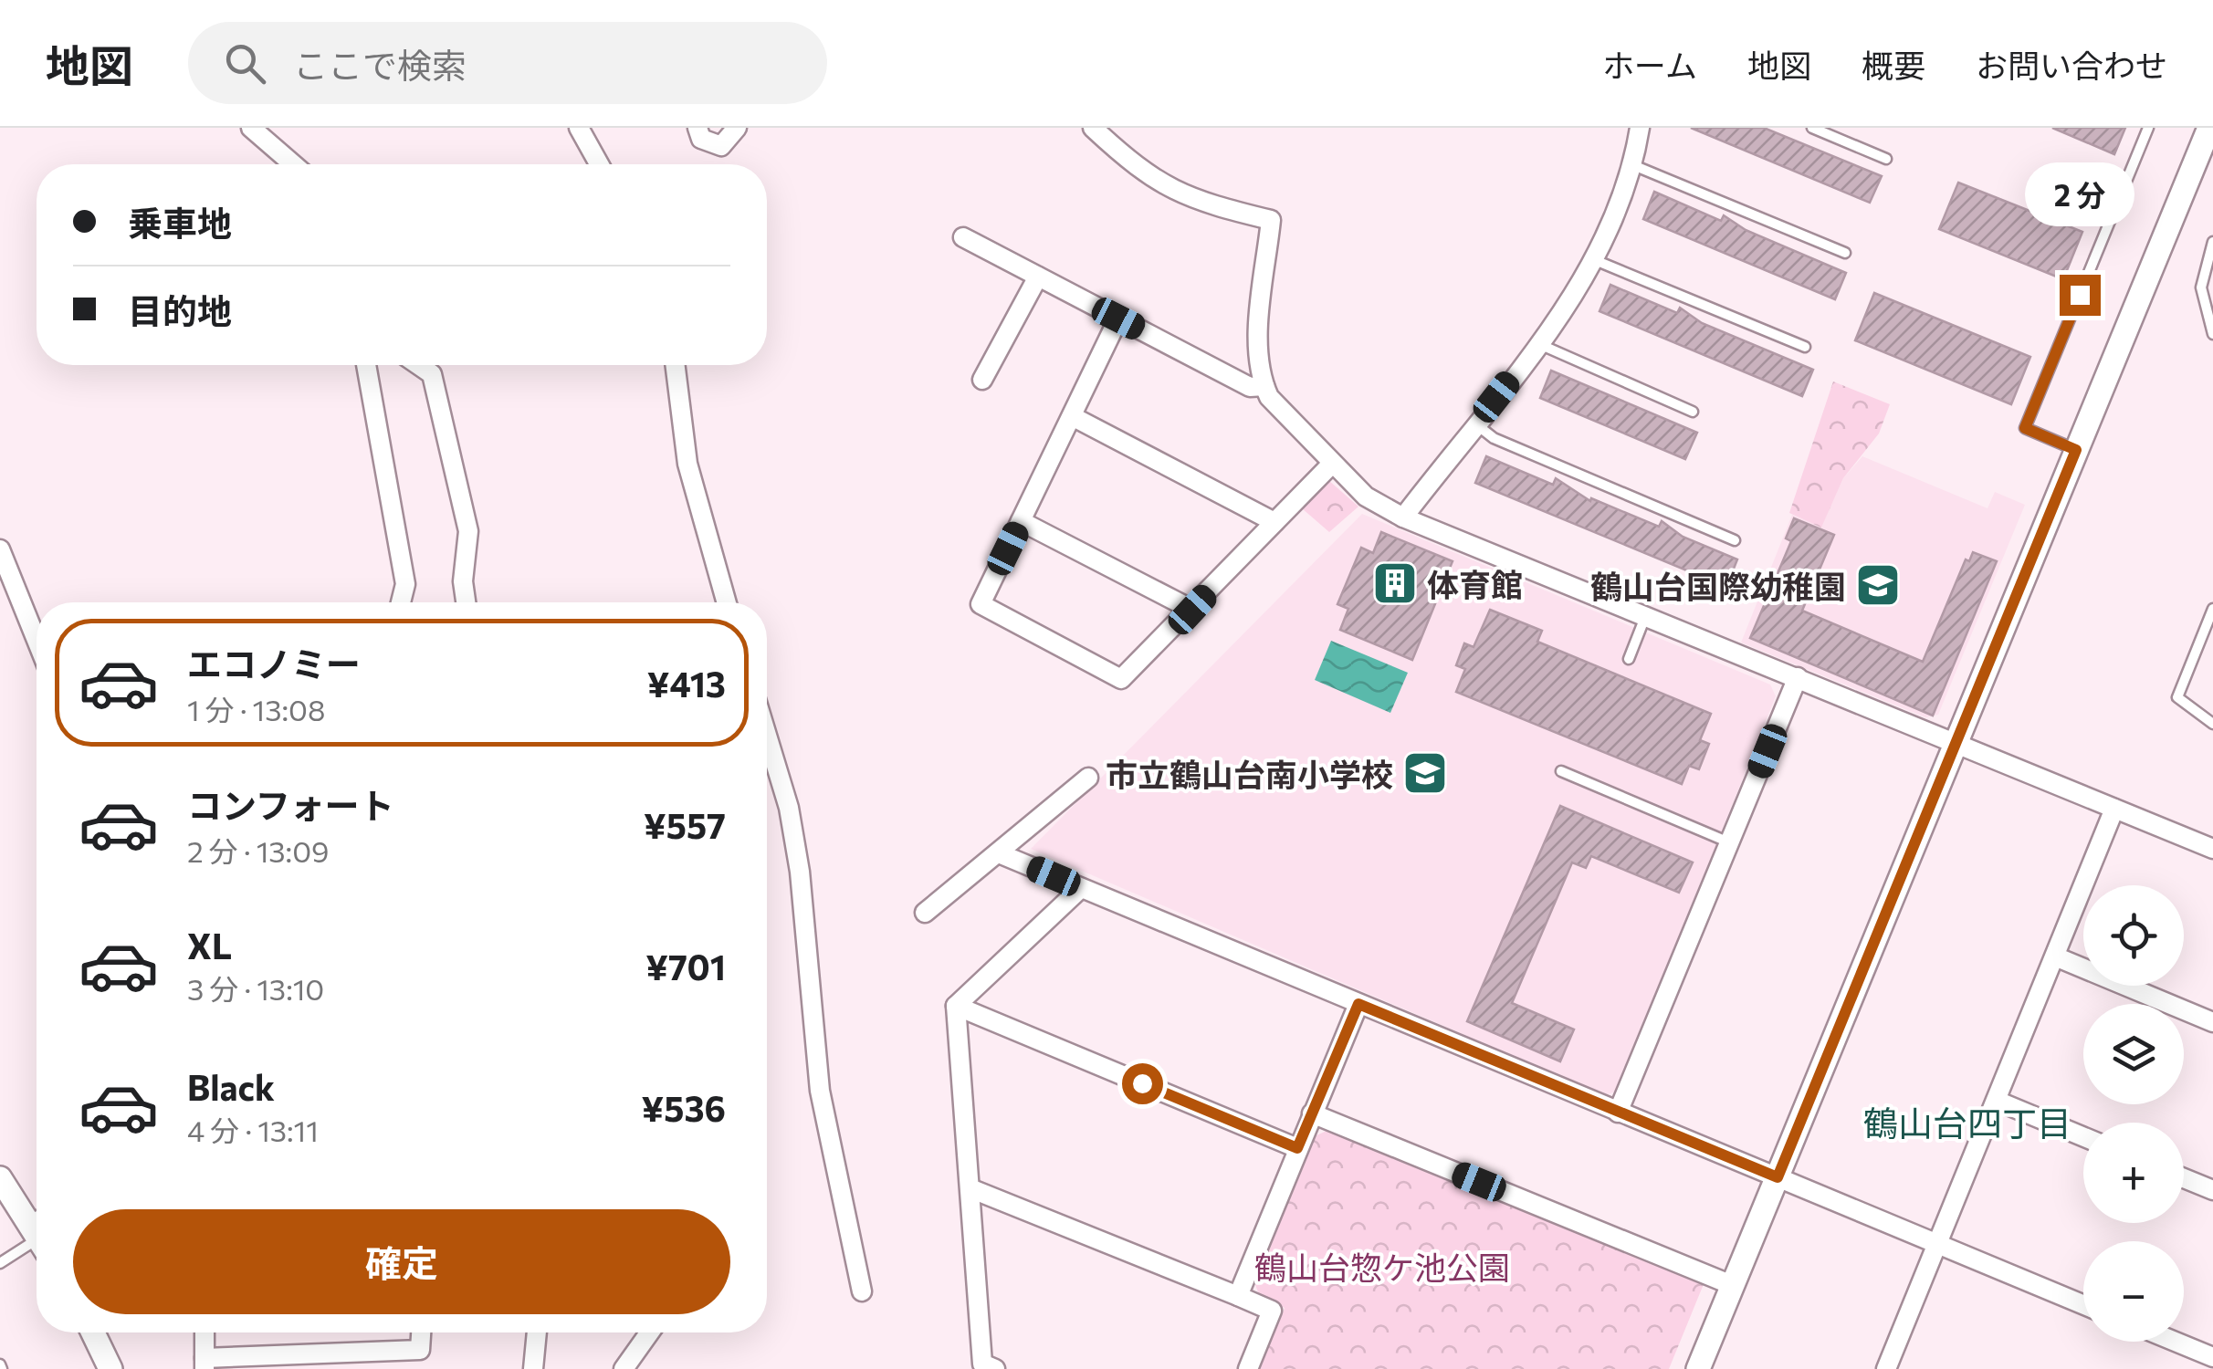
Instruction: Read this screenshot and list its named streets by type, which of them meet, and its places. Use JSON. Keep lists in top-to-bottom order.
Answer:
{
  "districts": ["鶴山台四丁目"],
  "parks": ["鶴山台惣ケ池公園"],
  "places": {
    "building": ["体育館"],
    "school or university": ["鶴山台国際幼稚園", "市立鶴山台南小学校"]
  },
  "page": {
    "header": "地図",
    "search": "ここで検索",
    "nav": [
      "ホーム",
      "地図",
      "概要",
      "お問い合わせ"
    ],
    "bubble": "2 分",
    "banner": ["乗車地", "目的地"],
    "list": [
      {
        "name": "エコノミー",
        "note": "1 分 · 13:08",
        "value": "¥413"
      },
      {
        "name": "コンフォート",
        "note": "2 分 · 13:09",
        "value": "¥557"
      },
      {
        "name": "XL",
        "note": "3 分 · 13:10",
        "value": "¥701"
      },
      {
        "name": "Black",
        "note": "4 分 · 13:11",
        "value": "¥536"
      }
    ],
    "map_buttons": ["+", "−"],
    "buttons": "確定"
  }
}
